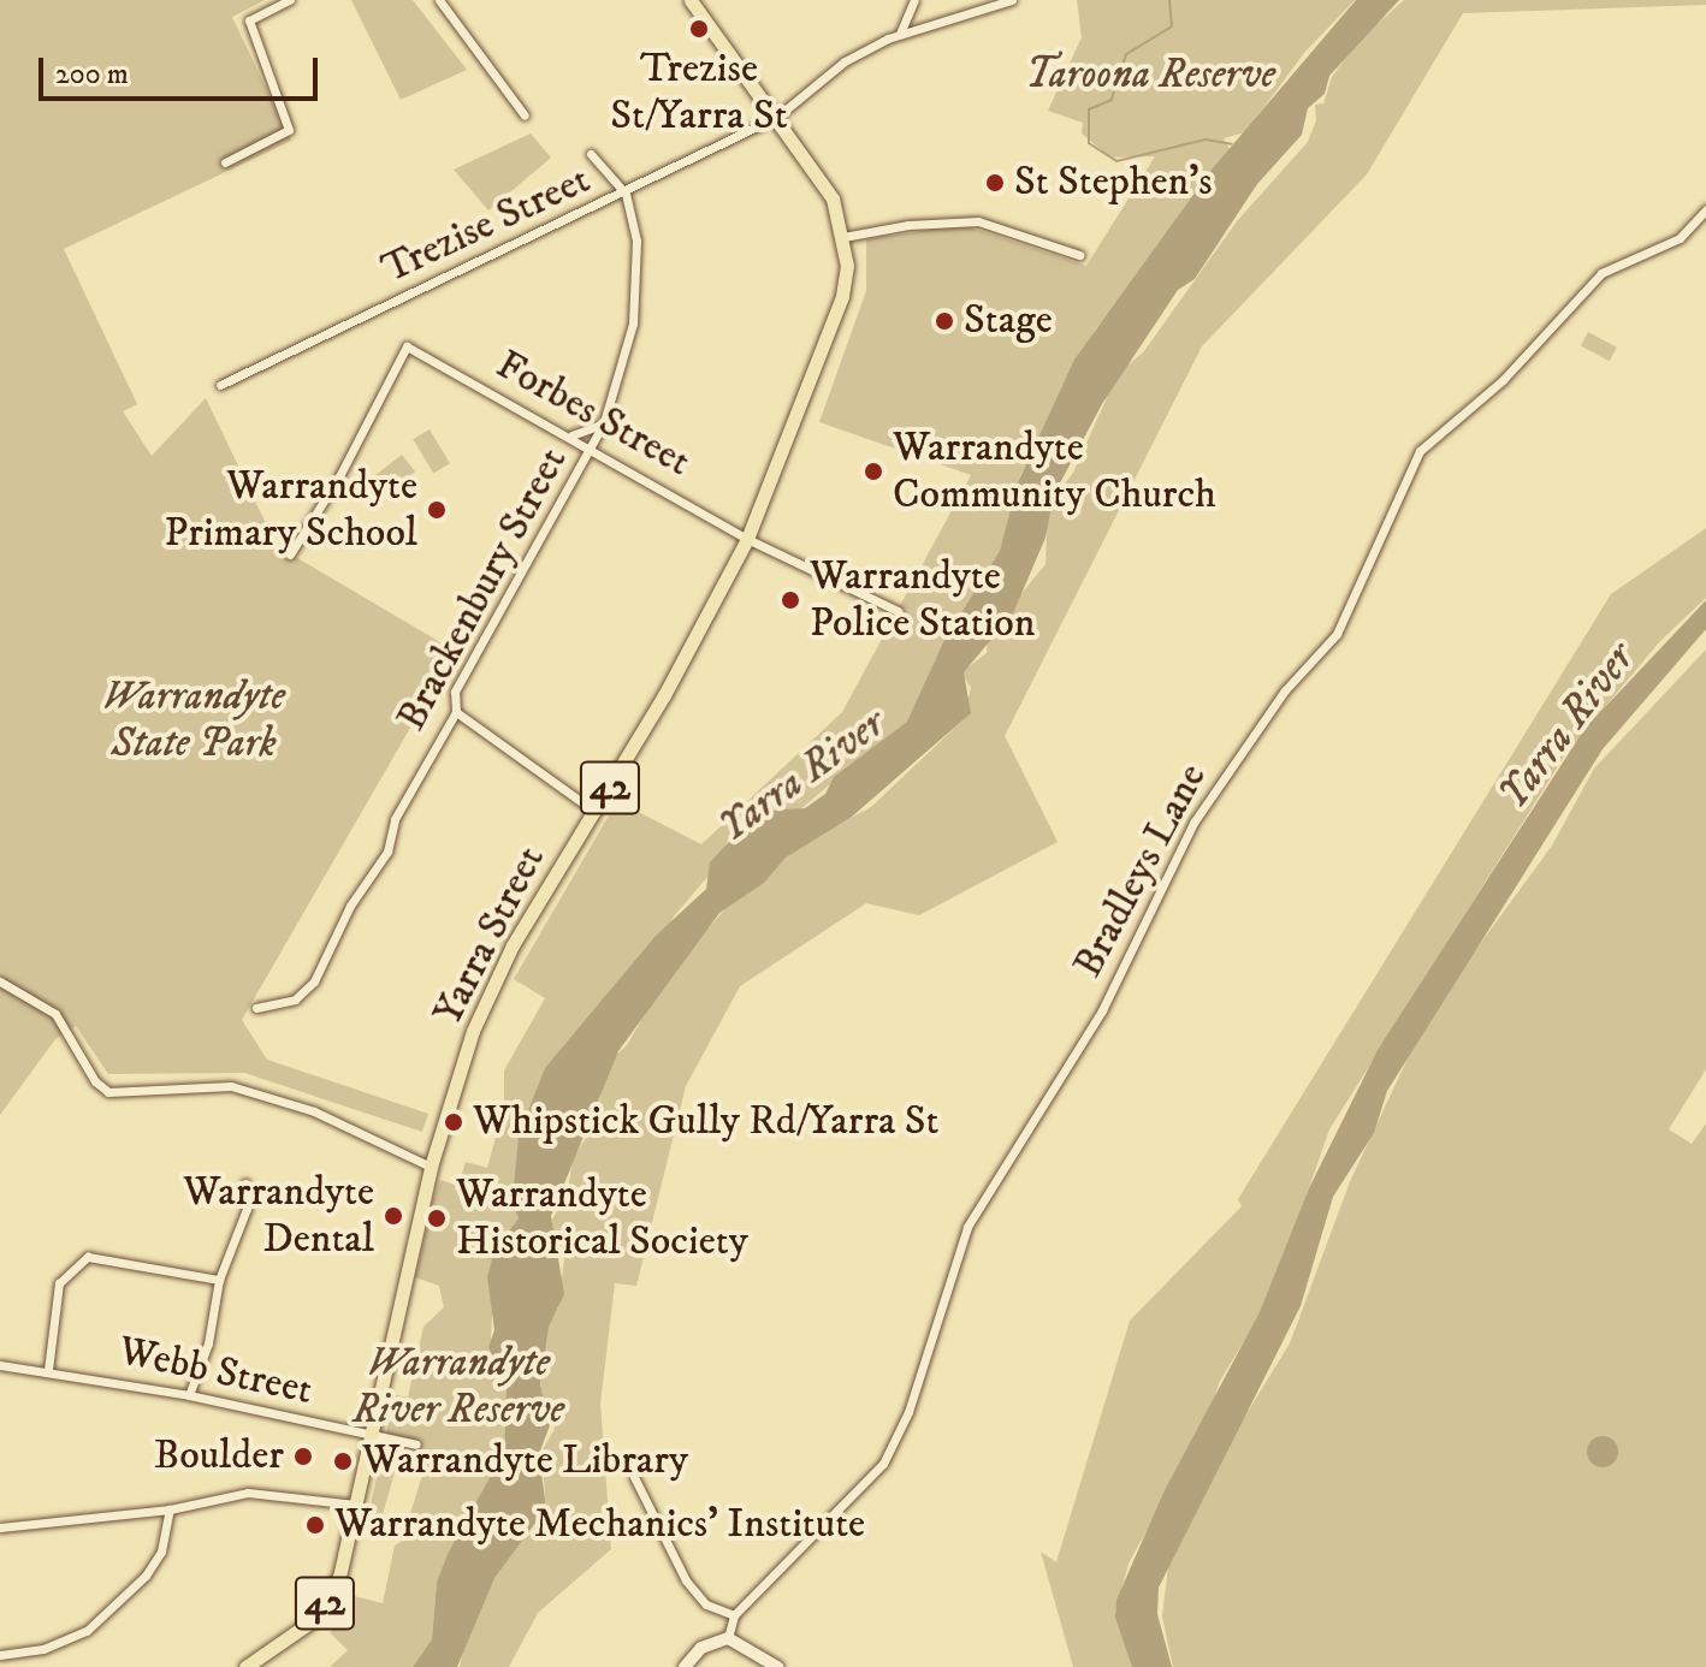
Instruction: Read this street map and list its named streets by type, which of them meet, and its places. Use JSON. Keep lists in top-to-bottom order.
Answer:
{
  "streets": {
    "main road": ["42", "Yarra Street"],
    "street": [
      "Trezise Street",
      "Forbes Street",
      "Brackenbury Street",
      "Bradleys Lane",
      "Webb Street"
    ]
  },
  "crossings": [
    ["Trezise Street", "Brackenbury Street"],
    ["Trezise Street", "Yarra Street"],
    ["Forbes Street", "Brackenbury Street"],
    ["Forbes Street", "Yarra Street"],
    ["Yarra Street", "Webb Street"]
  ],
  "water": ["Yarra River"],
  "parks": ["Taroona Reserve", "Warrandyte State Park", "Warrandyte River Reserve"],
  "places": [
    "Trezise St/Yarra St",
    "St Stephen's",
    "Stage",
    "Warrandyte Community Church",
    "Warrandyte Primary School",
    "Warrandyte Police Station",
    "Whipstick Gully Rd/Yarra St",
    "Warrandyte Dental",
    "Warrandyte Historical Society",
    "Boulder",
    "Warrandyte Library",
    "Warrandyte Mechanics' Institute"
  ],
  "scale_bar": "200 m"
}
